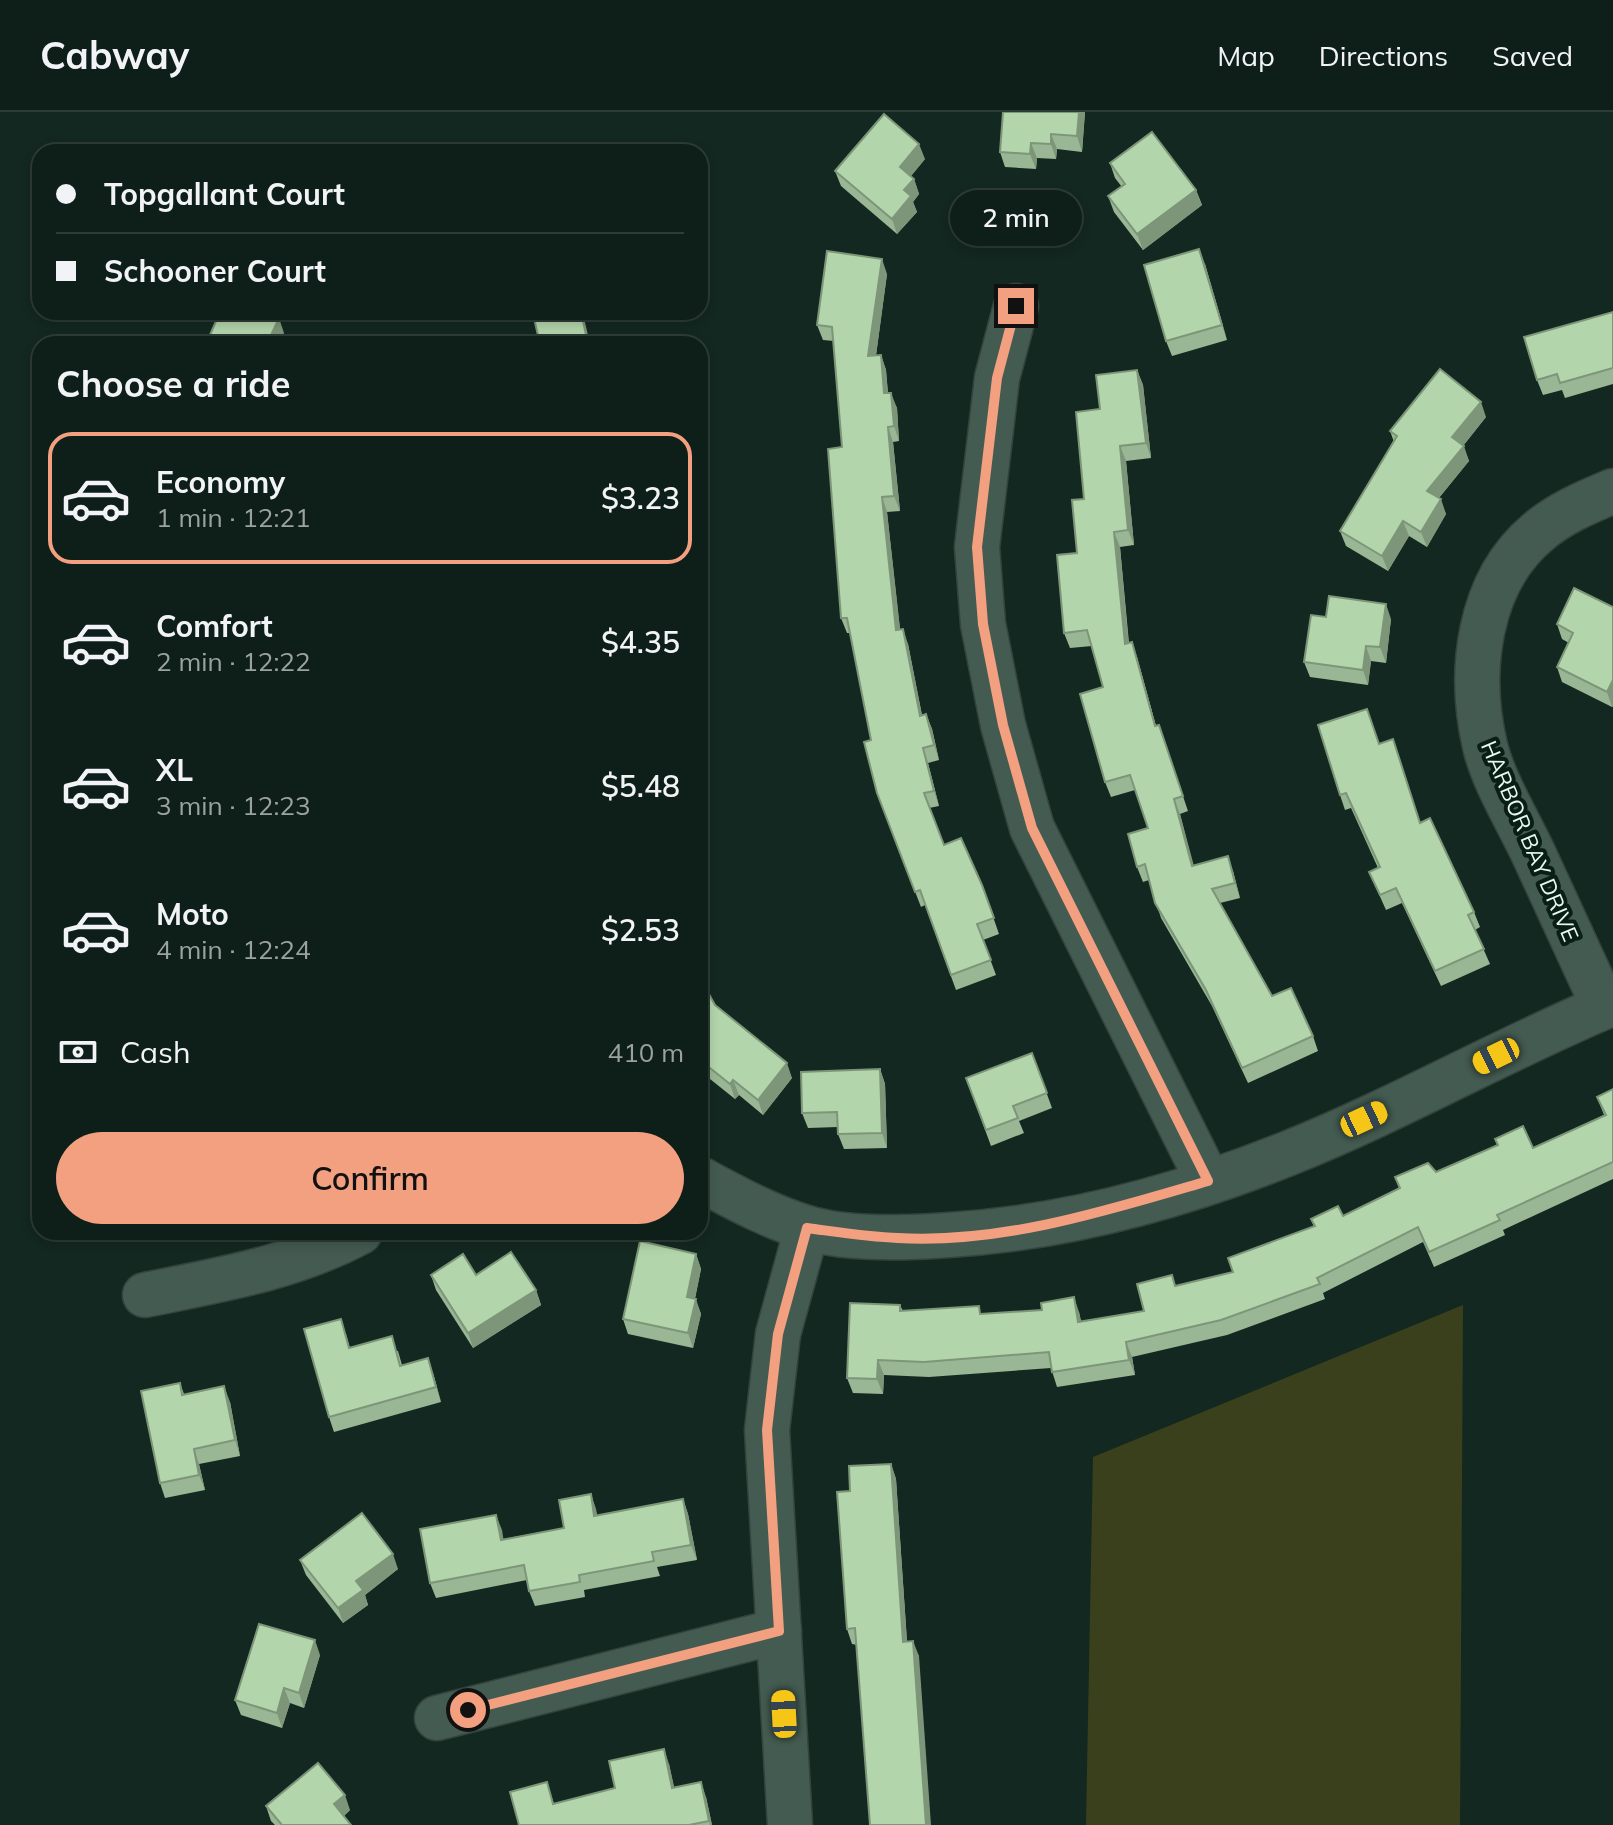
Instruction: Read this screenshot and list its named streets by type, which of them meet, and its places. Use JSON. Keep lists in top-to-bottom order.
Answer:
{
  "streets": {
    "street": ["HARBOR BAY DRIVE"]
  },
  "page": {
    "header": "Cabway",
    "nav": ["Map", "Directions", "Saved"],
    "banner": ["Topgallant Court", "Schooner Court"],
    "bubble": "2 min",
    "heading": "Choose a ride",
    "list": [
      {
        "name": "Economy",
        "note": "1 min · 12:21",
        "value": "$3.23"
      },
      {
        "name": "Comfort",
        "note": "2 min · 12:22",
        "value": "$4.35"
      },
      {
        "name": "XL",
        "note": "3 min · 12:23",
        "value": "$5.48"
      },
      {
        "name": "Moto",
        "note": "4 min · 12:24",
        "value": "$2.53"
      }
    ],
    "pay": ["Cash", "410 m"],
    "buttons": "Confirm"
  }
}
